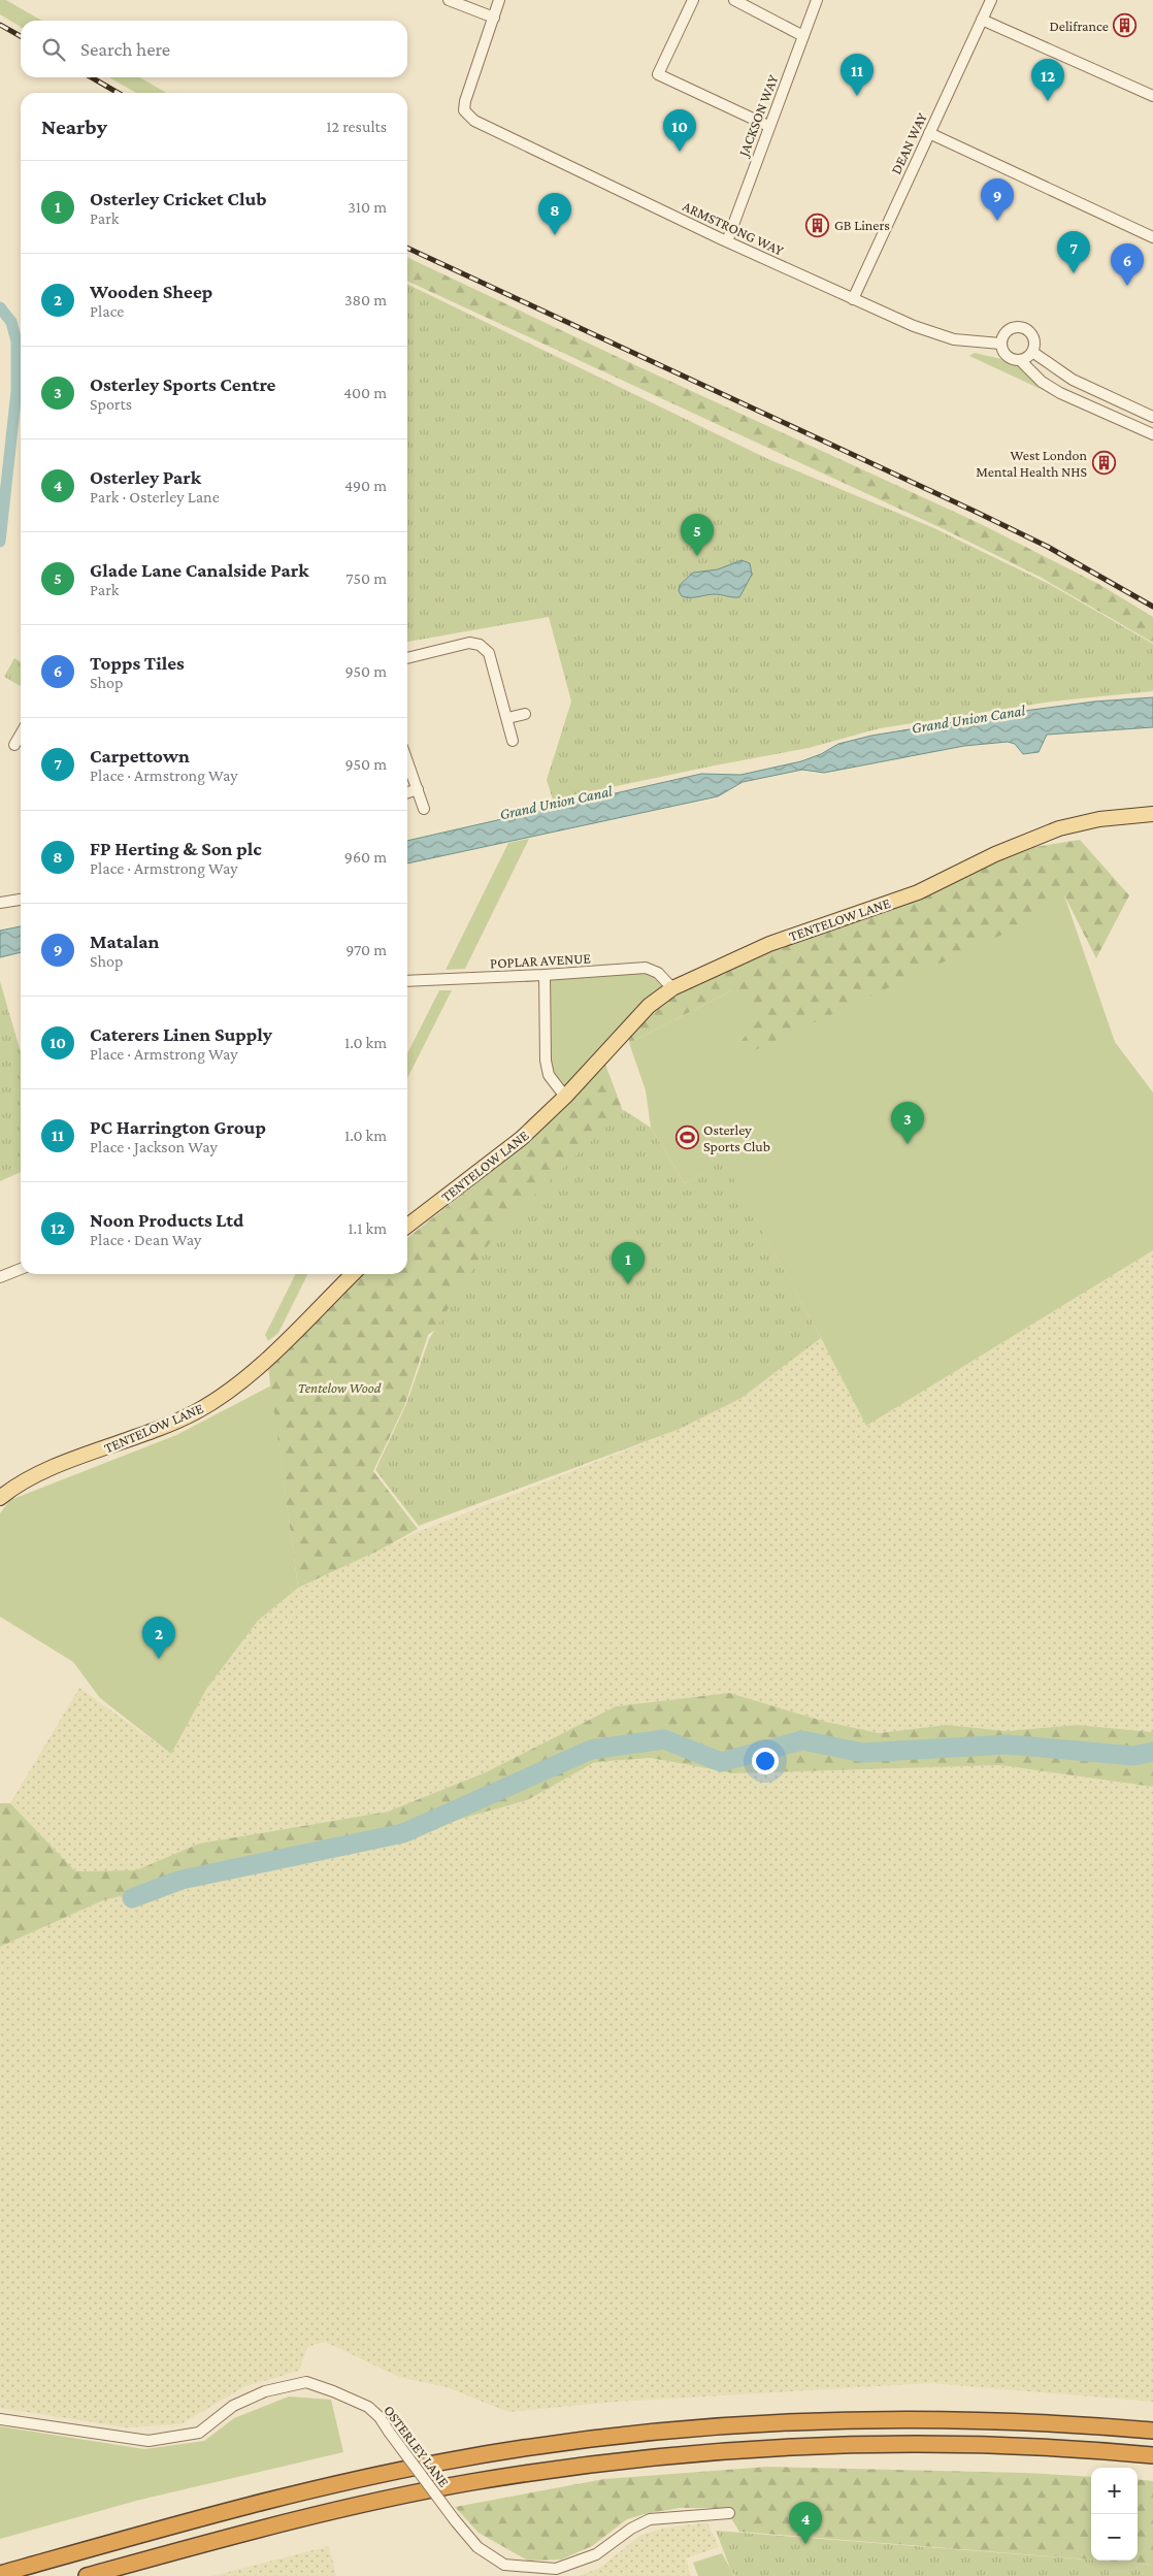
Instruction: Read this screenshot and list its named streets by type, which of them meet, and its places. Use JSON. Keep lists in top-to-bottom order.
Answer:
{
  "streets": {
    "main road": ["TENTELOW LANE"],
    "street": [
      "JACKSON WAY",
      "DEAN WAY",
      "ARMSTRONG WAY",
      "POPLAR AVENUE",
      "OSTERLEY LANE"
    ]
  },
  "crossings": [
    ["JACKSON WAY", "ARMSTRONG WAY"],
    ["DEAN WAY", "ARMSTRONG WAY"],
    ["TENTELOW LANE", "POPLAR AVENUE"]
  ],
  "water": ["Grand Union Canal"],
  "parks": ["Tentelow Wood"],
  "places": {
    "building": ["Delifrance", "GB Liners", "West London Mental Health NHS"],
    "sports": ["Osterley Sports Club"]
  },
  "page": {
    "search": "Search here",
    "pins": [
      "11",
      "12",
      "10",
      "9",
      "8",
      "7",
      "6",
      "5",
      "3",
      "1",
      "2",
      "4"
    ],
    "heading": ["Nearby", "12 results"],
    "list": [
      {
        "mark": "1",
        "name": "Osterley Cricket Club",
        "note": "Park",
        "value": "310 m"
      },
      {
        "mark": "2",
        "name": "Wooden Sheep",
        "note": "Place",
        "value": "380 m"
      },
      {
        "mark": "3",
        "name": "Osterley Sports Centre",
        "note": "Sports",
        "value": "400 m"
      },
      {
        "mark": "4",
        "name": "Osterley Park",
        "note": "Park · Osterley Lane",
        "value": "490 m"
      },
      {
        "mark": "5",
        "name": "Glade Lane Canalside Park",
        "note": "Park",
        "value": "750 m"
      },
      {
        "mark": "6",
        "name": "Topps Tiles",
        "note": "Shop",
        "value": "950 m"
      },
      {
        "mark": "7",
        "name": "Carpettown",
        "note": "Place · Armstrong Way",
        "value": "950 m"
      },
      {
        "mark": "8",
        "name": "FP Herting & Son plc",
        "note": "Place · Armstrong Way",
        "value": "960 m"
      },
      {
        "mark": "9",
        "name": "Matalan",
        "note": "Shop",
        "value": "970 m"
      },
      {
        "mark": "10",
        "name": "Caterers Linen Supply",
        "note": "Place · Armstrong Way",
        "value": "1.0 km"
      },
      {
        "mark": "11",
        "name": "PC Harrington Group",
        "note": "Place · Jackson Way",
        "value": "1.0 km"
      },
      {
        "mark": "12",
        "name": "Noon Products Ltd",
        "note": "Place · Dean Way",
        "value": "1.1 km"
      }
    ],
    "map_buttons": ["+", "−"]
  }
}
